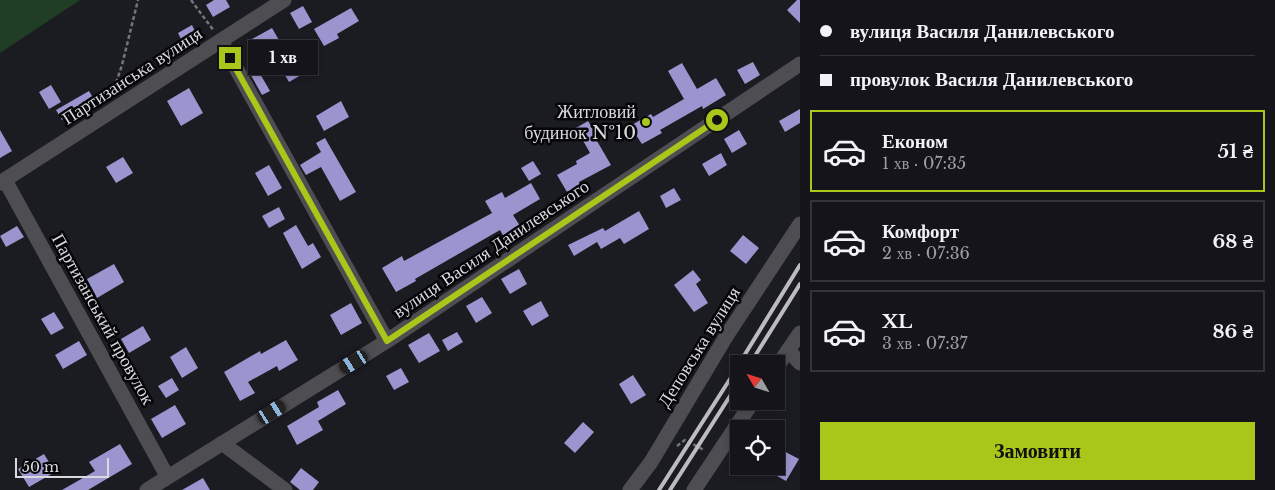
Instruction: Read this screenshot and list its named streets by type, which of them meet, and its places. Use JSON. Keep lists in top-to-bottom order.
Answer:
{
  "streets": {
    "street": [
      "Партизанська вулиця",
      "вулиця Василя Данилевського",
      "Партизанський провулок",
      "Деповська вулиця"
    ]
  },
  "crossings": [
    ["Партизанська вулиця", "Партизанський провулок"],
    ["вулиця Василя Данилевського", "Партизанський провулок"]
  ],
  "places": ["Житловий будинок №10"],
  "scale_bar": "50 m",
  "north": "top left",
  "page": {
    "banner": ["вулиця Василя Данилевського", "провулок Василя Данилевського"],
    "bubble": "1 хв",
    "list": [
      {
        "name": "Економ",
        "note": "1 хв · 07:35",
        "value": "51 ₴"
      },
      {
        "name": "Комфорт",
        "note": "2 хв · 07:36",
        "value": "68 ₴"
      },
      {
        "name": "XL",
        "note": "3 хв · 07:37",
        "value": "86 ₴"
      }
    ],
    "buttons": "Замовити",
    "scale": "50 m"
  }
}
